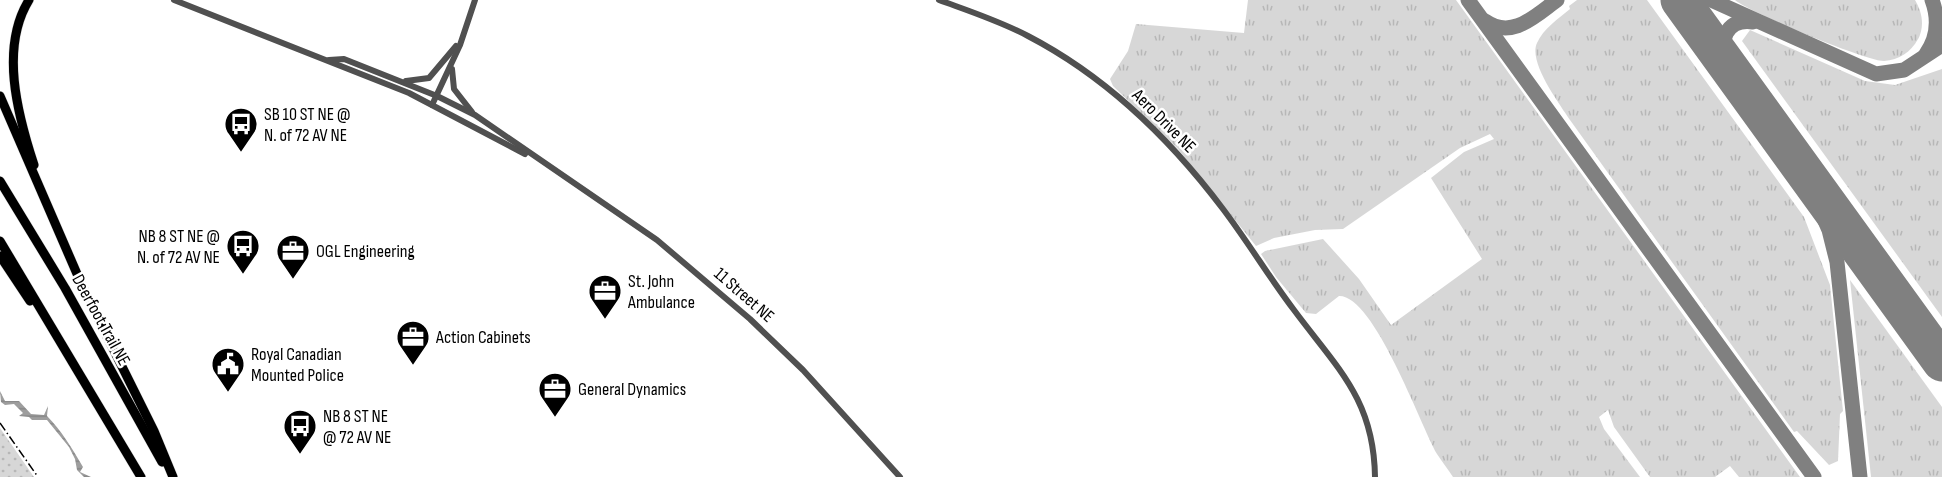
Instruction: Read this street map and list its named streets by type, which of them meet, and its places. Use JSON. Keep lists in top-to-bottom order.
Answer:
{
  "streets": {
    "highway": ["Deerfoot Trail NE"],
    "street": ["Aero Drive NE", "11 Street NE"]
  },
  "places": {
    "bus stop": ["SB 10 ST NE @ N. of 72 AV NE", "NB 8 ST NE @ N. of 72 AV NE", "NB 8 ST NE @ 72 AV NE"],
    "office": [
      "OGL Engineering",
      "St. John Ambulance",
      "Action Cabinets",
      "General Dynamics"
    ],
    "public building": ["Royal Canadian Mounted Police"]
  }
}
